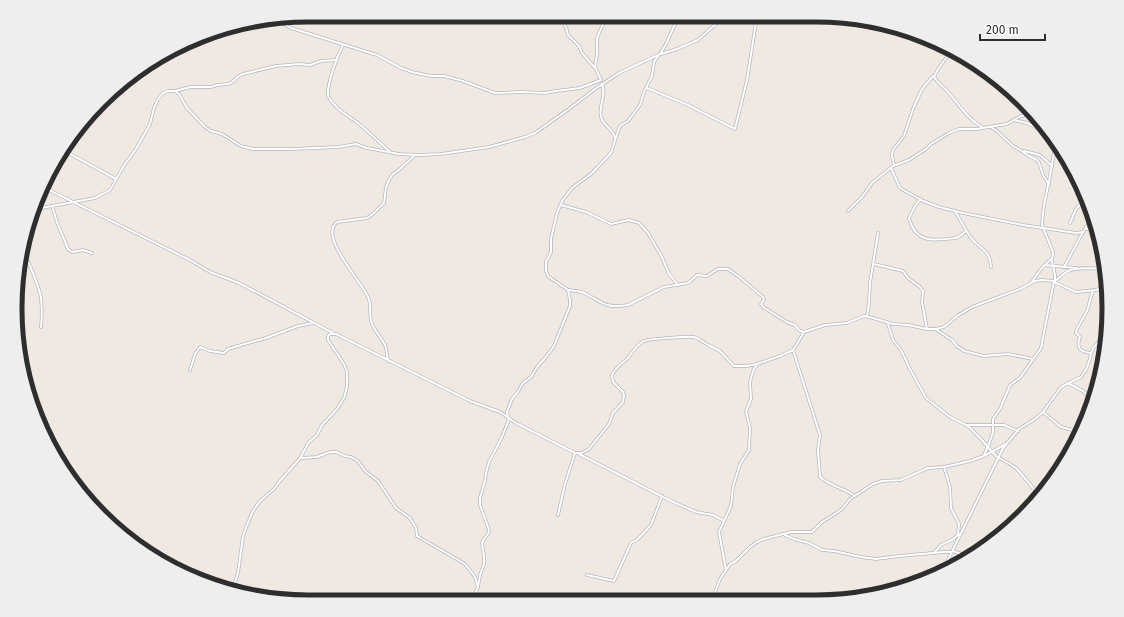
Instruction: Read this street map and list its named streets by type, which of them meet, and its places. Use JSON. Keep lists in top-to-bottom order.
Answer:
{
  "scale_bar": "200 m"
}
